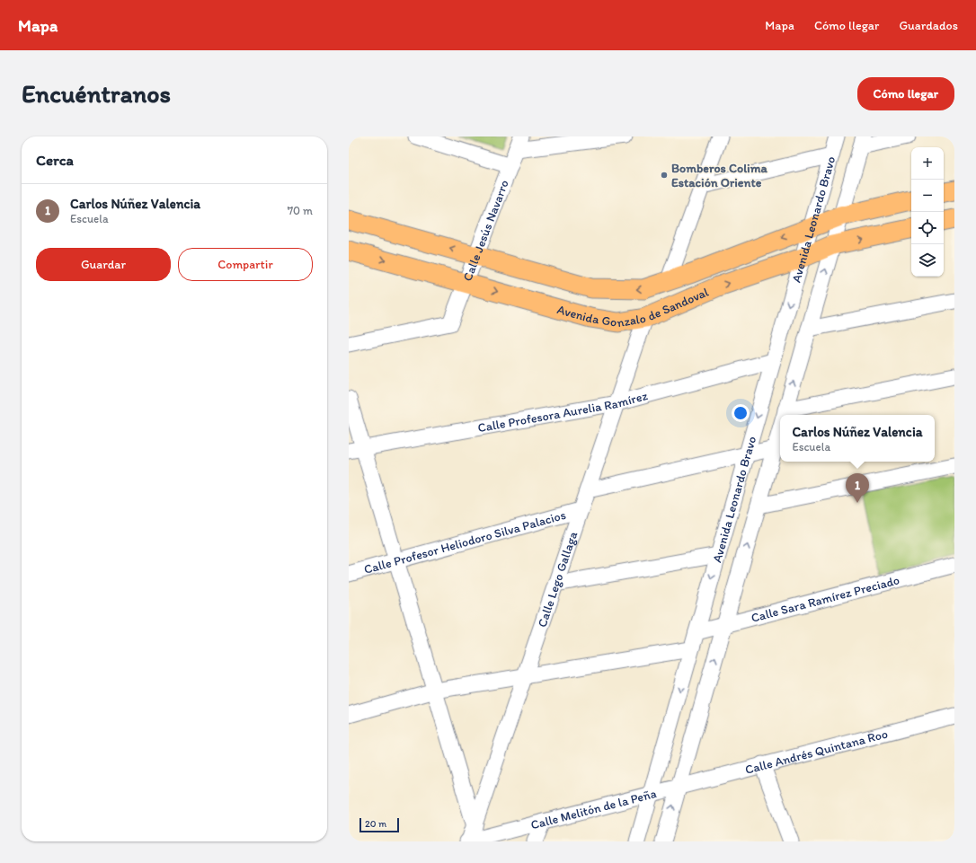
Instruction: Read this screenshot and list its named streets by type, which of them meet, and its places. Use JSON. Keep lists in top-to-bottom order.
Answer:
{
  "streets": {
    "main road": ["Avenida Gonzalo de Sandoval"],
    "street": [
      "Avenida Leonardo Bravo",
      "Calle Jesús Navarro",
      "Calle Profesora Aurelia Ramírez",
      "Calle Profesor Heliodoro Silva Palacios",
      "Calle Lego Gallaga",
      "Calle Sara Ramírez Preciado",
      "Calle Andrés Quintana Roo",
      "Calle Melitón de la Peña"
    ]
  },
  "crossings": [
    ["Avenida Leonardo Bravo", "Avenida Gonzalo de Sandoval"],
    ["Avenida Leonardo Bravo", "Calle Profesora Aurelia Ramírez"],
    ["Avenida Leonardo Bravo", "Calle Sara Ramírez Preciado"],
    ["Avenida Leonardo Bravo", "Calle Andrés Quintana Roo"],
    ["Avenida Leonardo Bravo", "Calle Melitón de la Peña"],
    ["Calle Jesús Navarro", "Avenida Gonzalo de Sandoval"],
    ["Avenida Gonzalo de Sandoval", "Calle Lego Gallaga"],
    ["Calle Profesora Aurelia Ramírez", "Calle Lego Gallaga"],
    ["Calle Profesor Heliodoro Silva Palacios", "Calle Lego Gallaga"],
    ["Calle Lego Gallaga", "Calle Melitón de la Peña"],
    ["Calle Andrés Quintana Roo", "Calle Melitón de la Peña"]
  ],
  "places": ["Bomberos Colima Estación Oriente"],
  "scale_bar": "20 m",
  "page": {
    "header": "Mapa",
    "nav": ["Mapa", "Cómo llegar", "Guardados"],
    "buttons": [
      "Cómo llegar",
      ["Guardar", "Compartir"]
    ],
    "title": "Encuéntranos",
    "heading": "Cerca",
    "map_buttons": ["+", "−"],
    "list": [
      {
        "mark": "1",
        "name": "Carlos Núñez Valencia",
        "note": "Escuela",
        "value": "70 m"
      }
    ],
    "popup": ["Carlos Núñez Valencia", "Escuela"],
    "pins": "1",
    "scale": "20 m"
  }
}
